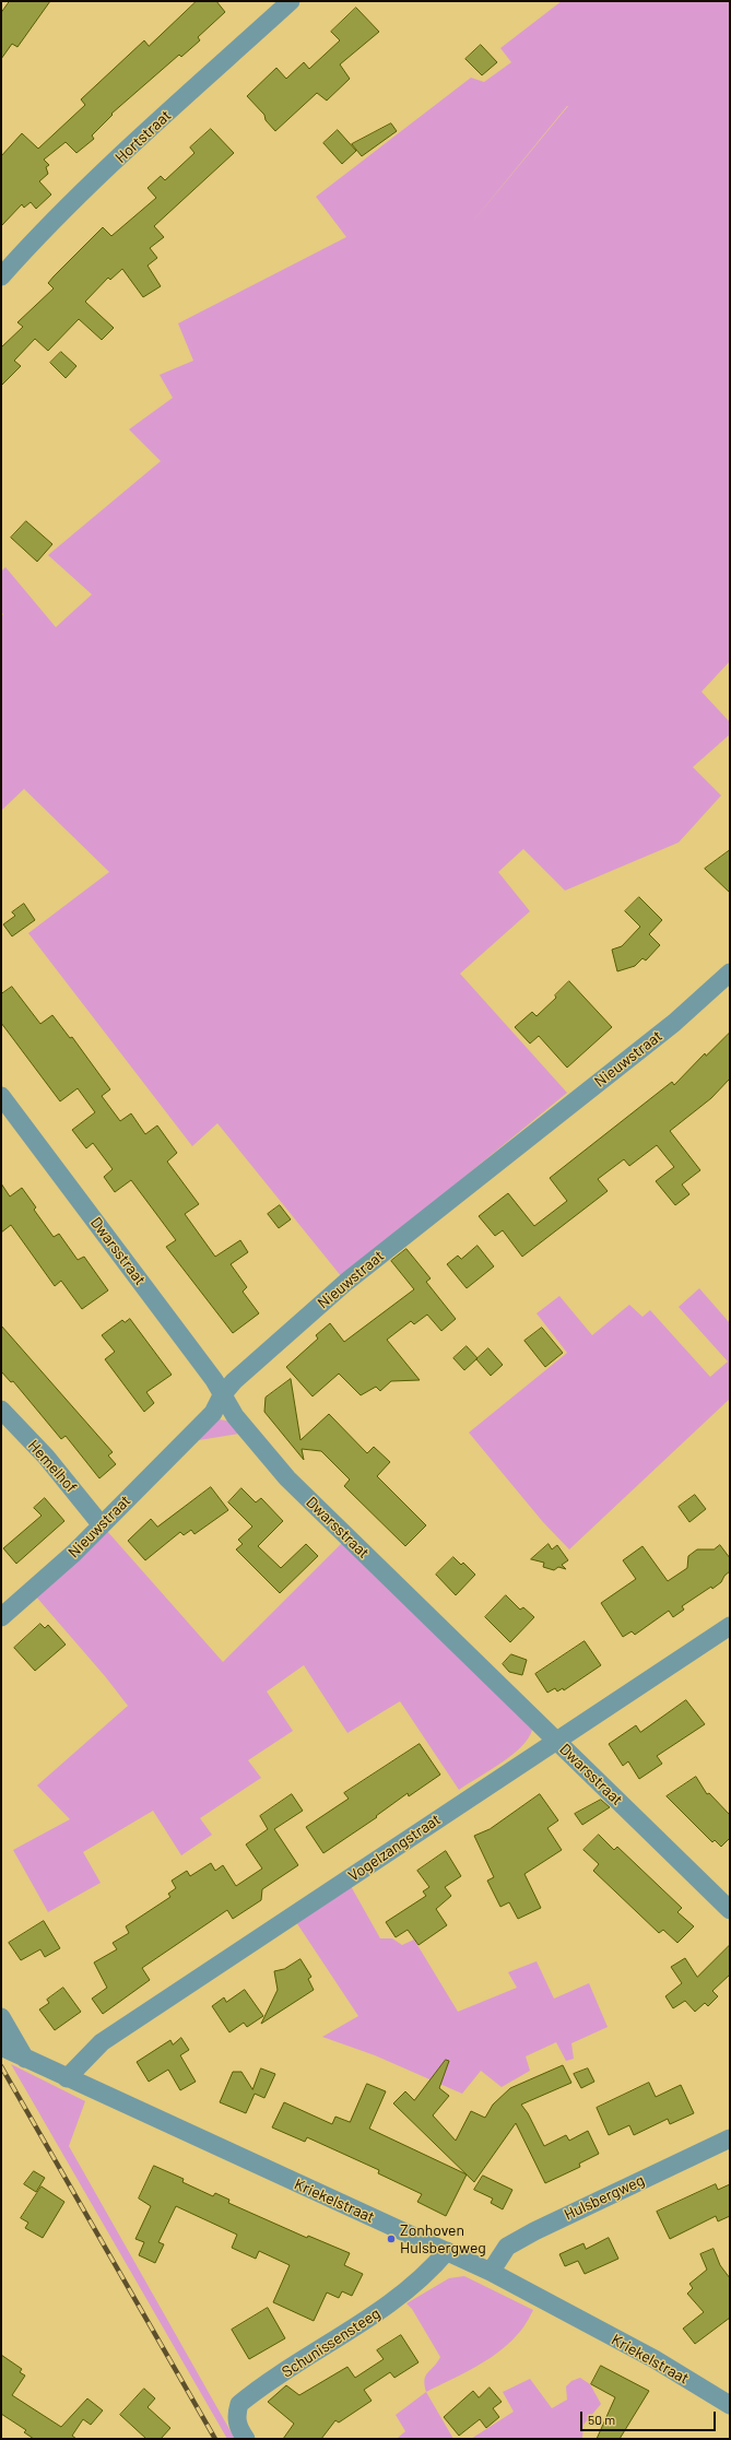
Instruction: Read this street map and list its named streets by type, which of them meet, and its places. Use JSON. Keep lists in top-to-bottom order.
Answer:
{
  "streets": {
    "street": [
      "Hortstraat",
      "Nieuwstraat",
      "Dwarsstraat",
      "Hemelhof",
      "Vogelzangstraat",
      "Hulsbergweg",
      "Kriekelstraat",
      "Schunissensteeg"
    ]
  },
  "crossings": [
    ["Nieuwstraat", "Dwarsstraat"],
    ["Nieuwstraat", "Hemelhof"],
    ["Dwarsstraat", "Vogelzangstraat"],
    ["Vogelzangstraat", "Kriekelstraat"],
    ["Hulsbergweg", "Kriekelstraat"],
    ["Kriekelstraat", "Schunissensteeg"]
  ],
  "places": ["Zonhoven Hulsbergweg"],
  "scale_bar": "50 m"
}
